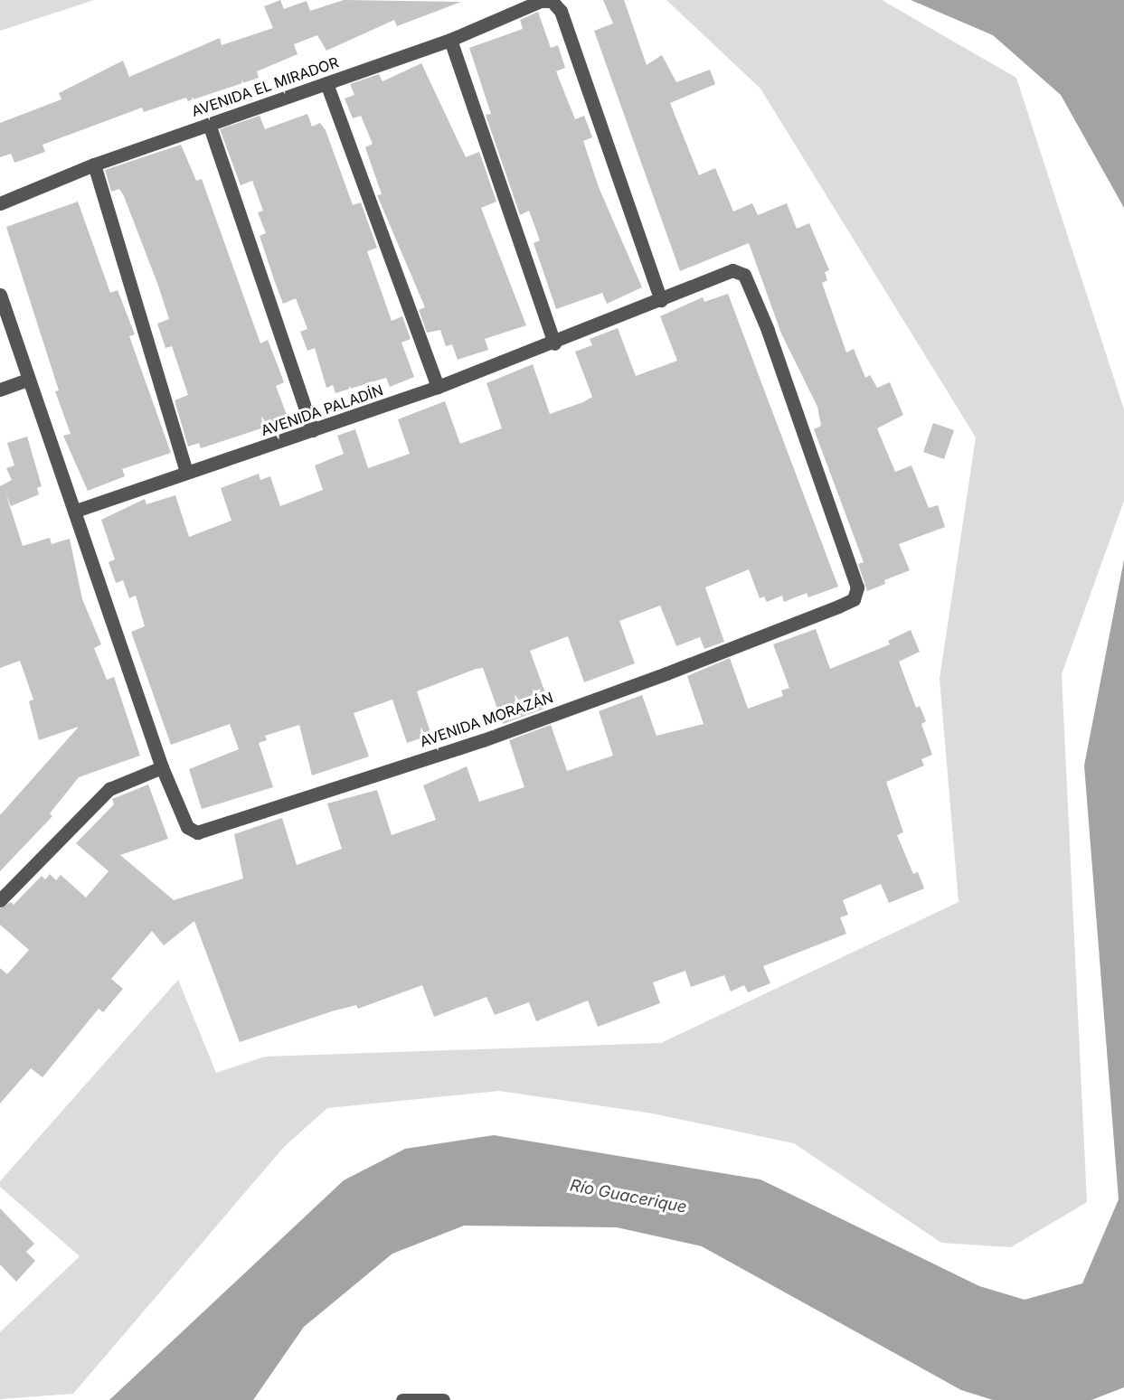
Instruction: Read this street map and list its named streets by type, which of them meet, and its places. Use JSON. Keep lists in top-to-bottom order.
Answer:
{
  "streets": {
    "street": ["AVENIDA EL MIRADOR", "AVENIDA PALADÍN", "AVENIDA MORAZÁN"]
  },
  "crossings": [
    ["AVENIDA PALADÍN", "AVENIDA MORAZÁN"]
  ],
  "water": ["Río Guacerique"]
}
